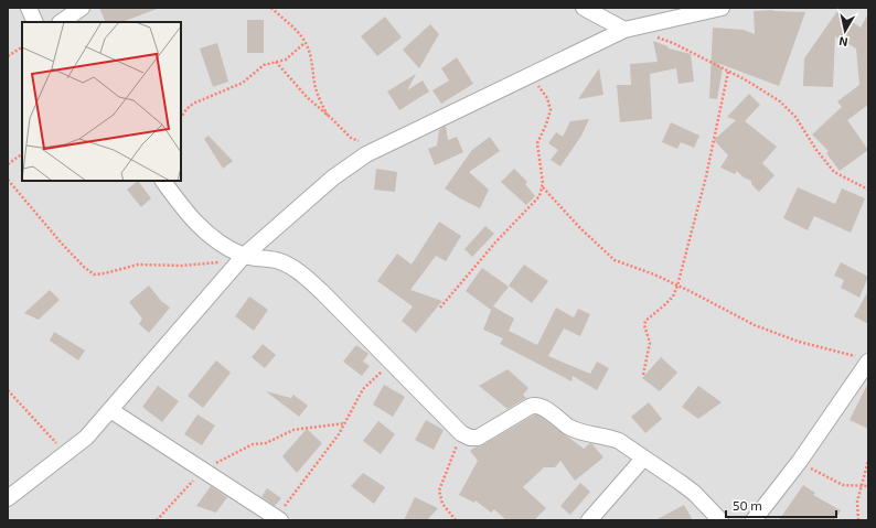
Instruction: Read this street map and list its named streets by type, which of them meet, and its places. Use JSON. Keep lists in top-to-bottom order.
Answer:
{
  "scale_bar": "50 m",
  "north": "bottom"
}
